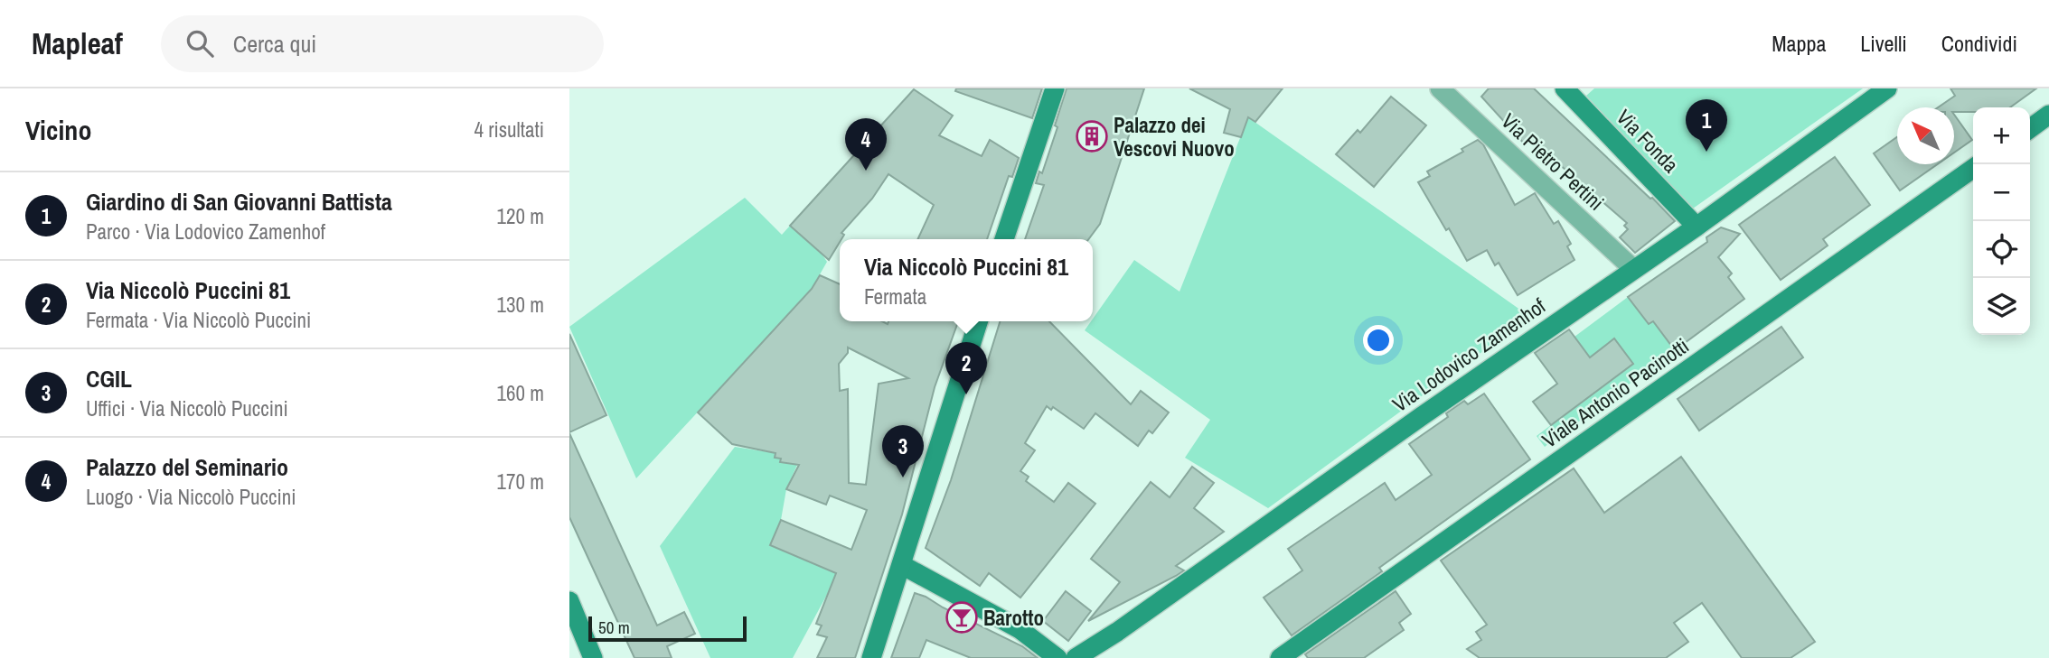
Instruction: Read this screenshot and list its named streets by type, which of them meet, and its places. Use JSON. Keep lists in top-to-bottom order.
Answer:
{
  "streets": {
    "street": [
      "Via Fonda",
      "Via Pietro Pertini",
      "Via Lodovico Zamenhof",
      "Viale Antonio Pacinotti"
    ]
  },
  "crossings": [
    ["Via Fonda", "Via Lodovico Zamenhof"],
    ["Via Pietro Pertini", "Via Lodovico Zamenhof"]
  ],
  "places": {
    "building": ["Palazzo dei Vescovi Nuovo"],
    "bar": ["Barotto"]
  },
  "scale_bar": "50 m",
  "north": "top left",
  "page": {
    "header": "Mapleaf",
    "search": "Cerca qui",
    "nav": ["Mappa", "Livelli", "Condividi"],
    "heading": ["Vicino", "4 risultati"],
    "pins": [
      "1",
      "4",
      "2",
      "3"
    ],
    "map_buttons": ["+", "−"],
    "list": [
      {
        "mark": "1",
        "name": "Giardino di San Giovanni Battista",
        "note": "Parco · Via Lodovico Zamenhof",
        "value": "120 m"
      },
      {
        "mark": "2",
        "name": "Via Niccolò Puccini 81",
        "note": "Fermata · Via Niccolò Puccini",
        "value": "130 m"
      },
      {
        "mark": "3",
        "name": "CGIL",
        "note": "Uffici · Via Niccolò Puccini",
        "value": "160 m"
      },
      {
        "mark": "4",
        "name": "Palazzo del Seminario",
        "note": "Luogo · Via Niccolò Puccini",
        "value": "170 m"
      }
    ],
    "popup": ["Via Niccolò Puccini 81", "Fermata"],
    "scale": "50 m"
  }
}
